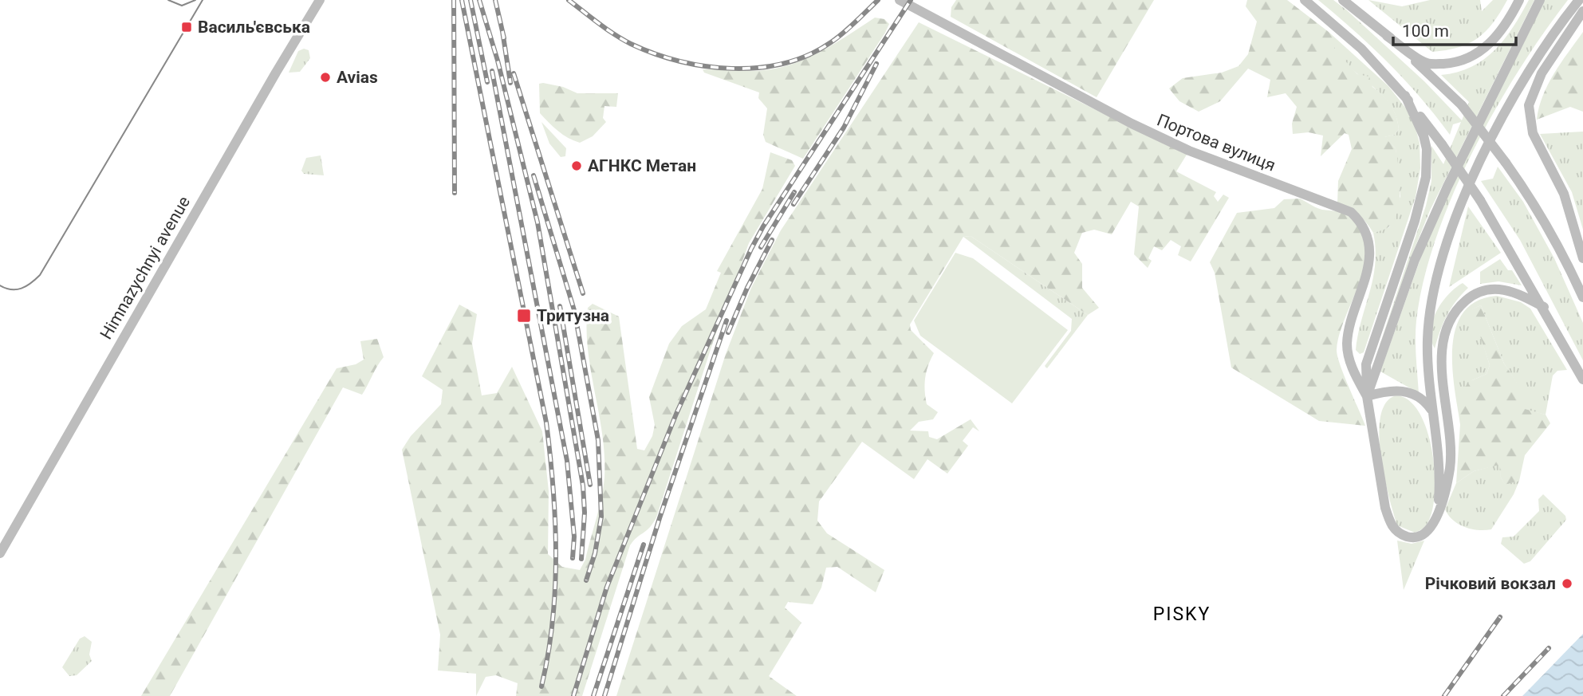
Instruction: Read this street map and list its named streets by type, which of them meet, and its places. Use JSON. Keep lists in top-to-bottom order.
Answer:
{
  "streets": {
    "main road": ["Портова вулиця", "Himnazychnyi avenue"]
  },
  "districts": ["PISKY"],
  "places": {
    "transit": ["Василь'євська", "Тритузна"],
    "other": ["Avias", "АГНКС Метан", "Річковий вокзал"]
  },
  "scale_bar": "100 m"
}
